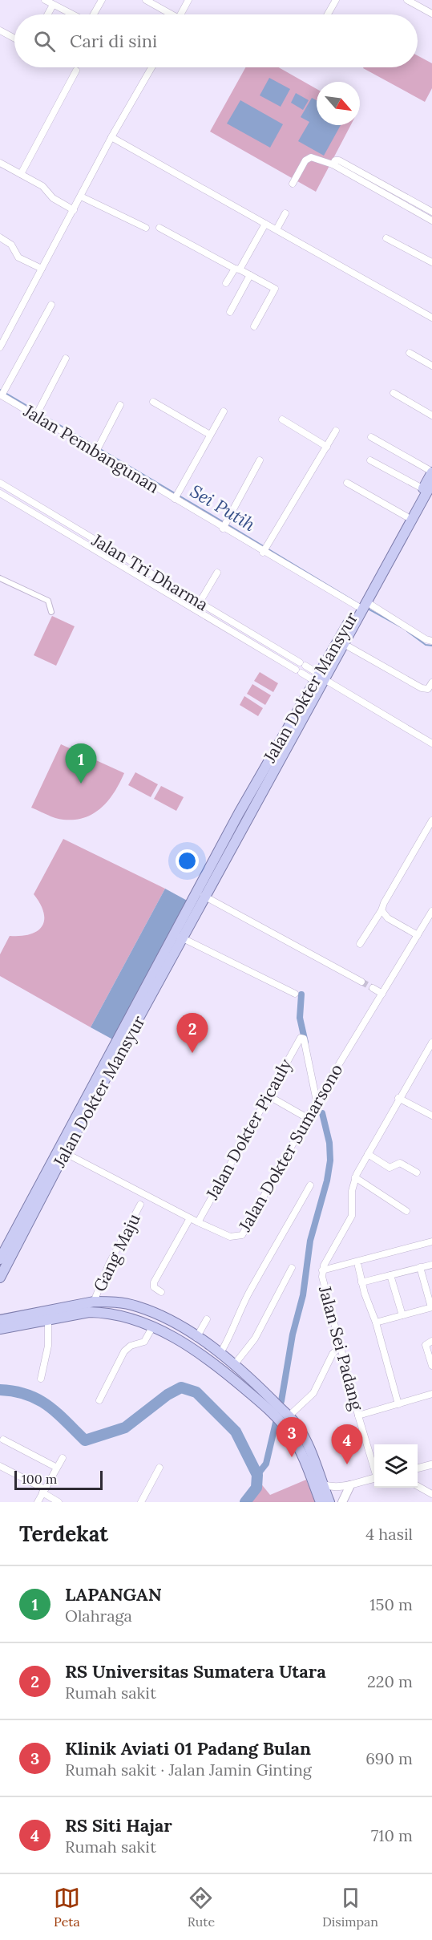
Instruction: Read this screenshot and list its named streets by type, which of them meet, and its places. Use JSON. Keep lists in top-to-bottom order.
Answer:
{
  "streets": {
    "main road": ["Jalan Dokter Mansyur"],
    "street": [
      "Jalan Pembangunan",
      "Jalan Tri Dharma",
      "Jalan Dokter Picauly",
      "Jalan Dokter Sumarsono",
      "Gang Maju",
      "Jalan Sei Padang"
    ]
  },
  "crossings": [
    ["Jalan Pembangunan", "Jalan Dokter Mansyur"],
    ["Jalan Tri Dharma", "Jalan Dokter Mansyur"],
    ["Jalan Dokter Mansyur", "Jalan Dokter Sumarsono"],
    ["Jalan Dokter Picauly", "Jalan Dokter Sumarsono"]
  ],
  "water": ["Sei Putih"],
  "scale_bar": "100 m",
  "north": "bottom right",
  "page": {
    "search": "Cari di sini",
    "pins": [
      "1",
      "2",
      "3",
      "4"
    ],
    "scale": "100 m",
    "heading": ["Terdekat", "4 hasil"],
    "list": [
      {
        "mark": "1",
        "name": "LAPANGAN",
        "note": "Olahraga",
        "value": "150 m"
      },
      {
        "mark": "2",
        "name": "RS Universitas Sumatera Utara",
        "note": "Rumah sakit",
        "value": "220 m"
      },
      {
        "mark": "3",
        "name": "Klinik Aviati 01 Padang Bulan",
        "note": "Rumah sakit · Jalan Jamin Ginting",
        "value": "690 m"
      },
      {
        "mark": "4",
        "name": "RS Siti Hajar",
        "note": "Rumah sakit",
        "value": "710 m"
      }
    ],
    "nav": ["Peta", "Rute", "Disimpan"]
  }
}
